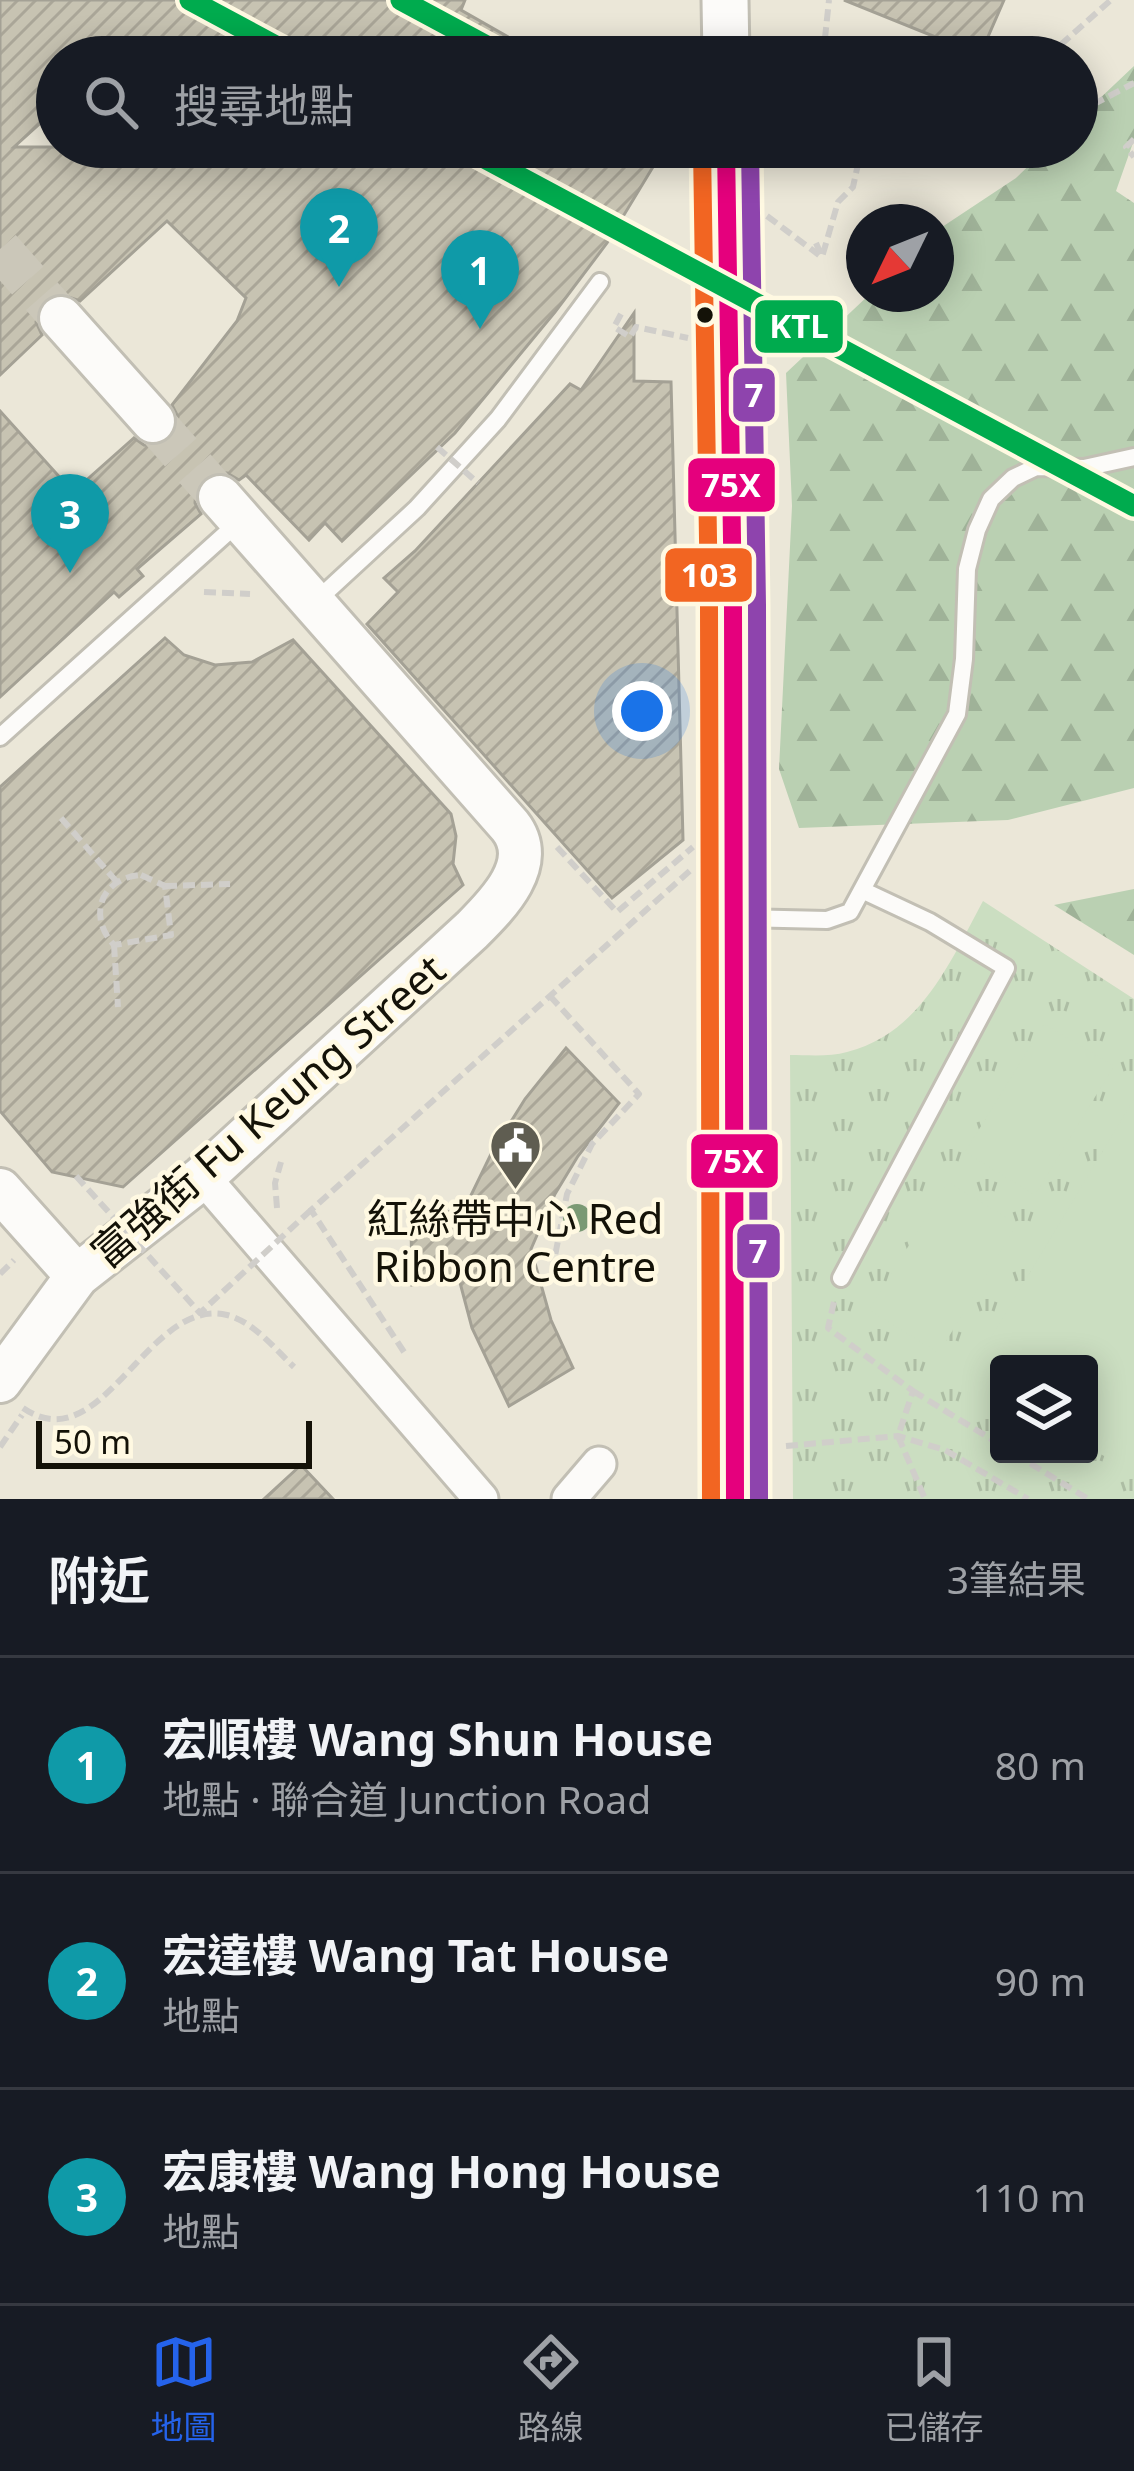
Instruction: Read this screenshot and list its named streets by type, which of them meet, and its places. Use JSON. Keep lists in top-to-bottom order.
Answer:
{
  "streets": {
    "street": ["富強街 Fu Keung Street"]
  },
  "places": {
    "public building": ["紅絲帶中心 Red Ribbon Centre"]
  },
  "lines": [
    "transit line KTL",
    "transit line 75X",
    "transit line 103",
    "transit line 7"
  ],
  "scale_bar": "50 m",
  "north": "bottom left",
  "page": {
    "search": "搜尋地點",
    "pins": ["2", "1", "3"],
    "scale": "50 m",
    "heading": ["附近", "3筆結果"],
    "list": [
      {
        "mark": "1",
        "name": "宏順樓 Wang Shun House",
        "note": "地點 · 聯合道 Junction Road",
        "value": "80 m"
      },
      {
        "mark": "2",
        "name": "宏達樓 Wang Tat House",
        "note": "地點",
        "value": "90 m"
      },
      {
        "mark": "3",
        "name": "宏康樓 Wang Hong House",
        "note": "地點",
        "value": "110 m"
      }
    ],
    "nav": ["地圖", "路線", "已儲存"]
  }
}
